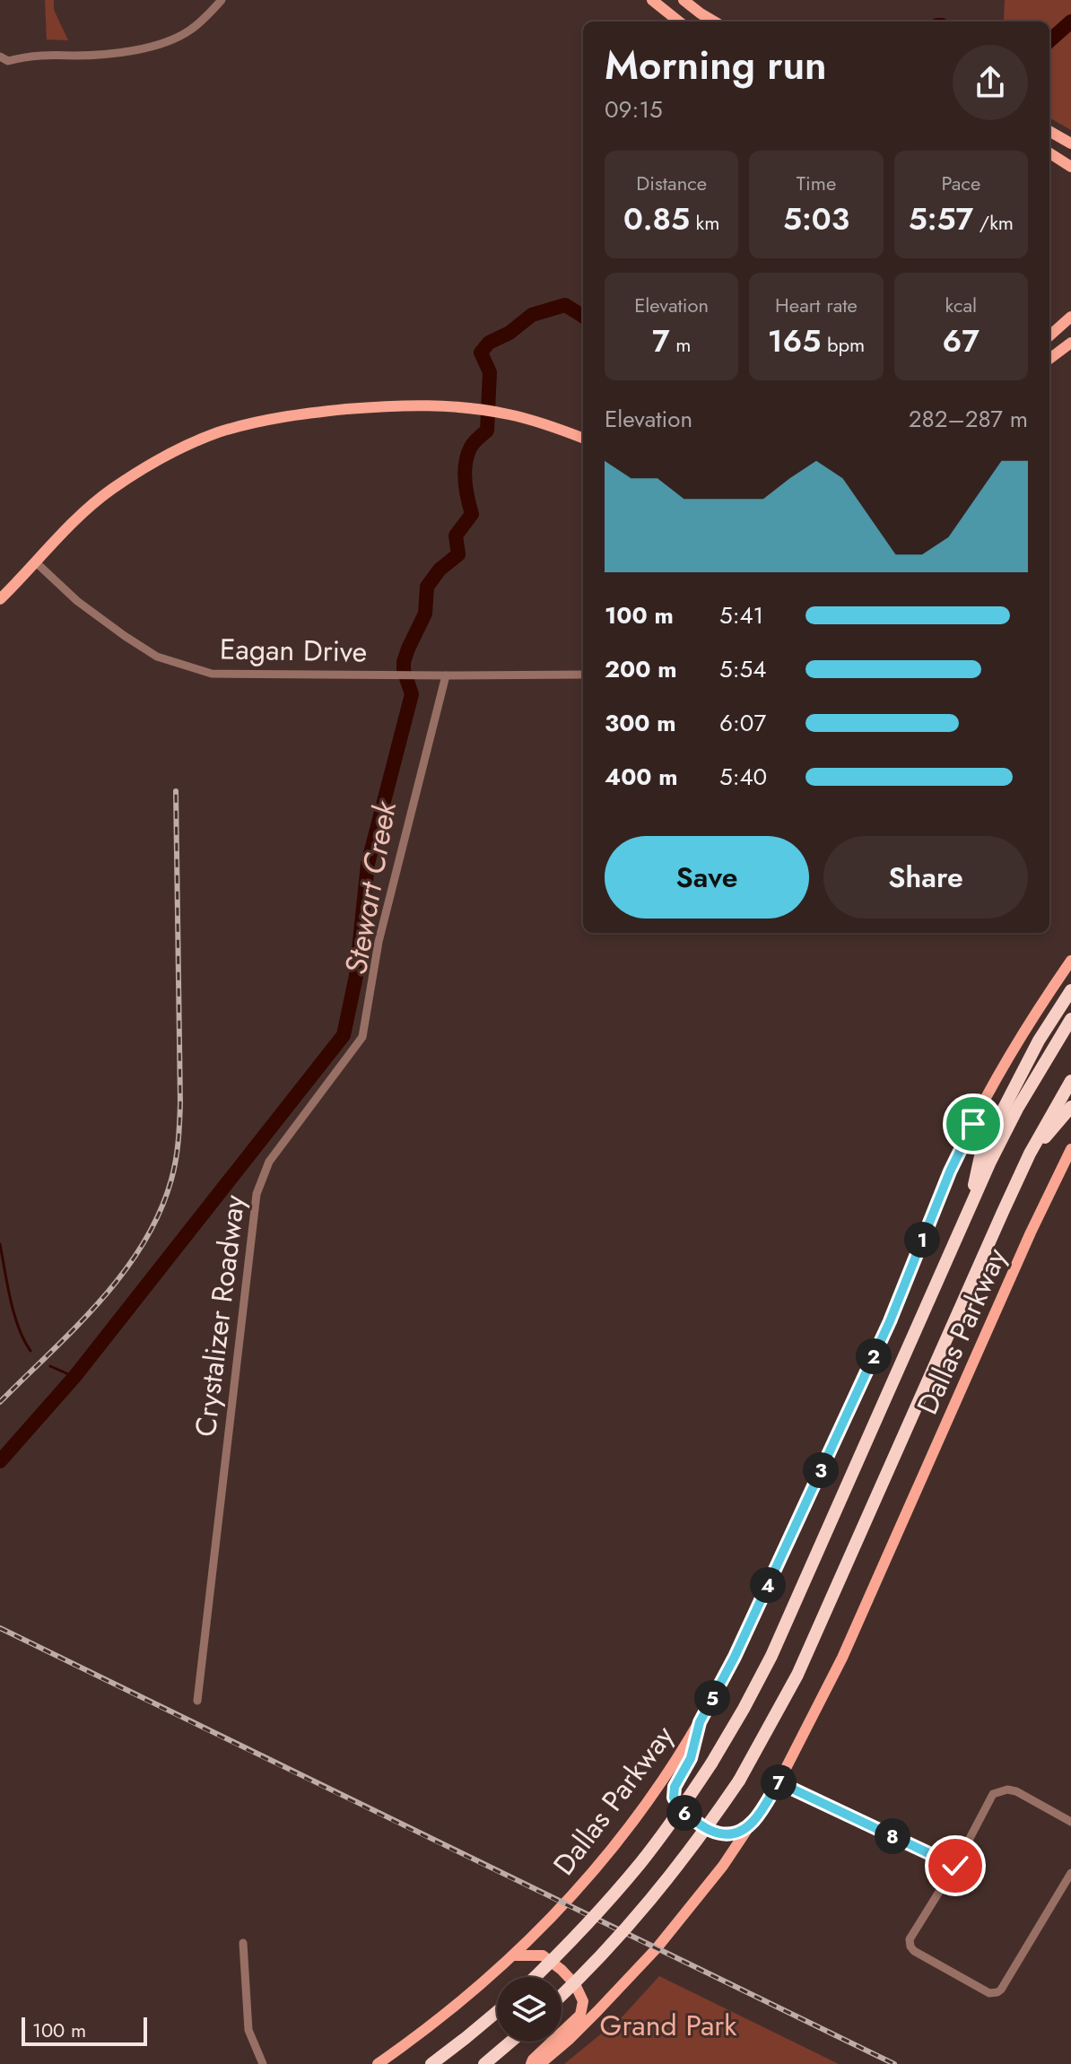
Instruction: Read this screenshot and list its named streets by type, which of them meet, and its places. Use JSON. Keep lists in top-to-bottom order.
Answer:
{
  "streets": {
    "main road": ["Dallas Parkway"],
    "street": ["Eagan Drive", "Crystalizer Roadway"]
  },
  "crossings": [
    ["Eagan Drive", "Crystalizer Roadway"]
  ],
  "water": ["Stewart Creek"],
  "parks": ["Grand Park"],
  "scale_bar": "100 m",
  "page": {
    "heading": ["Morning run", "09:15"],
    "stats": [
      ["Distance", "0.85 km"],
      ["Time", "5:03"],
      ["Pace", "5:57 /km"],
      ["Elevation", "7 m"],
      ["Heart rate", "165 bpm"],
      ["kcal", "67"]
    ],
    "chart": ["Elevation", "282–287 m"],
    "list": [
      {
        "name": "100 m",
        "note": "5:41"
      },
      {
        "name": "200 m",
        "note": "5:54"
      },
      {
        "name": "300 m",
        "note": "6:07"
      },
      {
        "name": "400 m",
        "note": "5:40"
      }
    ],
    "buttons": ["Save", "Share"],
    "pins": [
      "1",
      "2",
      "3",
      "4",
      "5",
      "7",
      "6",
      "8"
    ],
    "scale": "100 m"
  }
}
